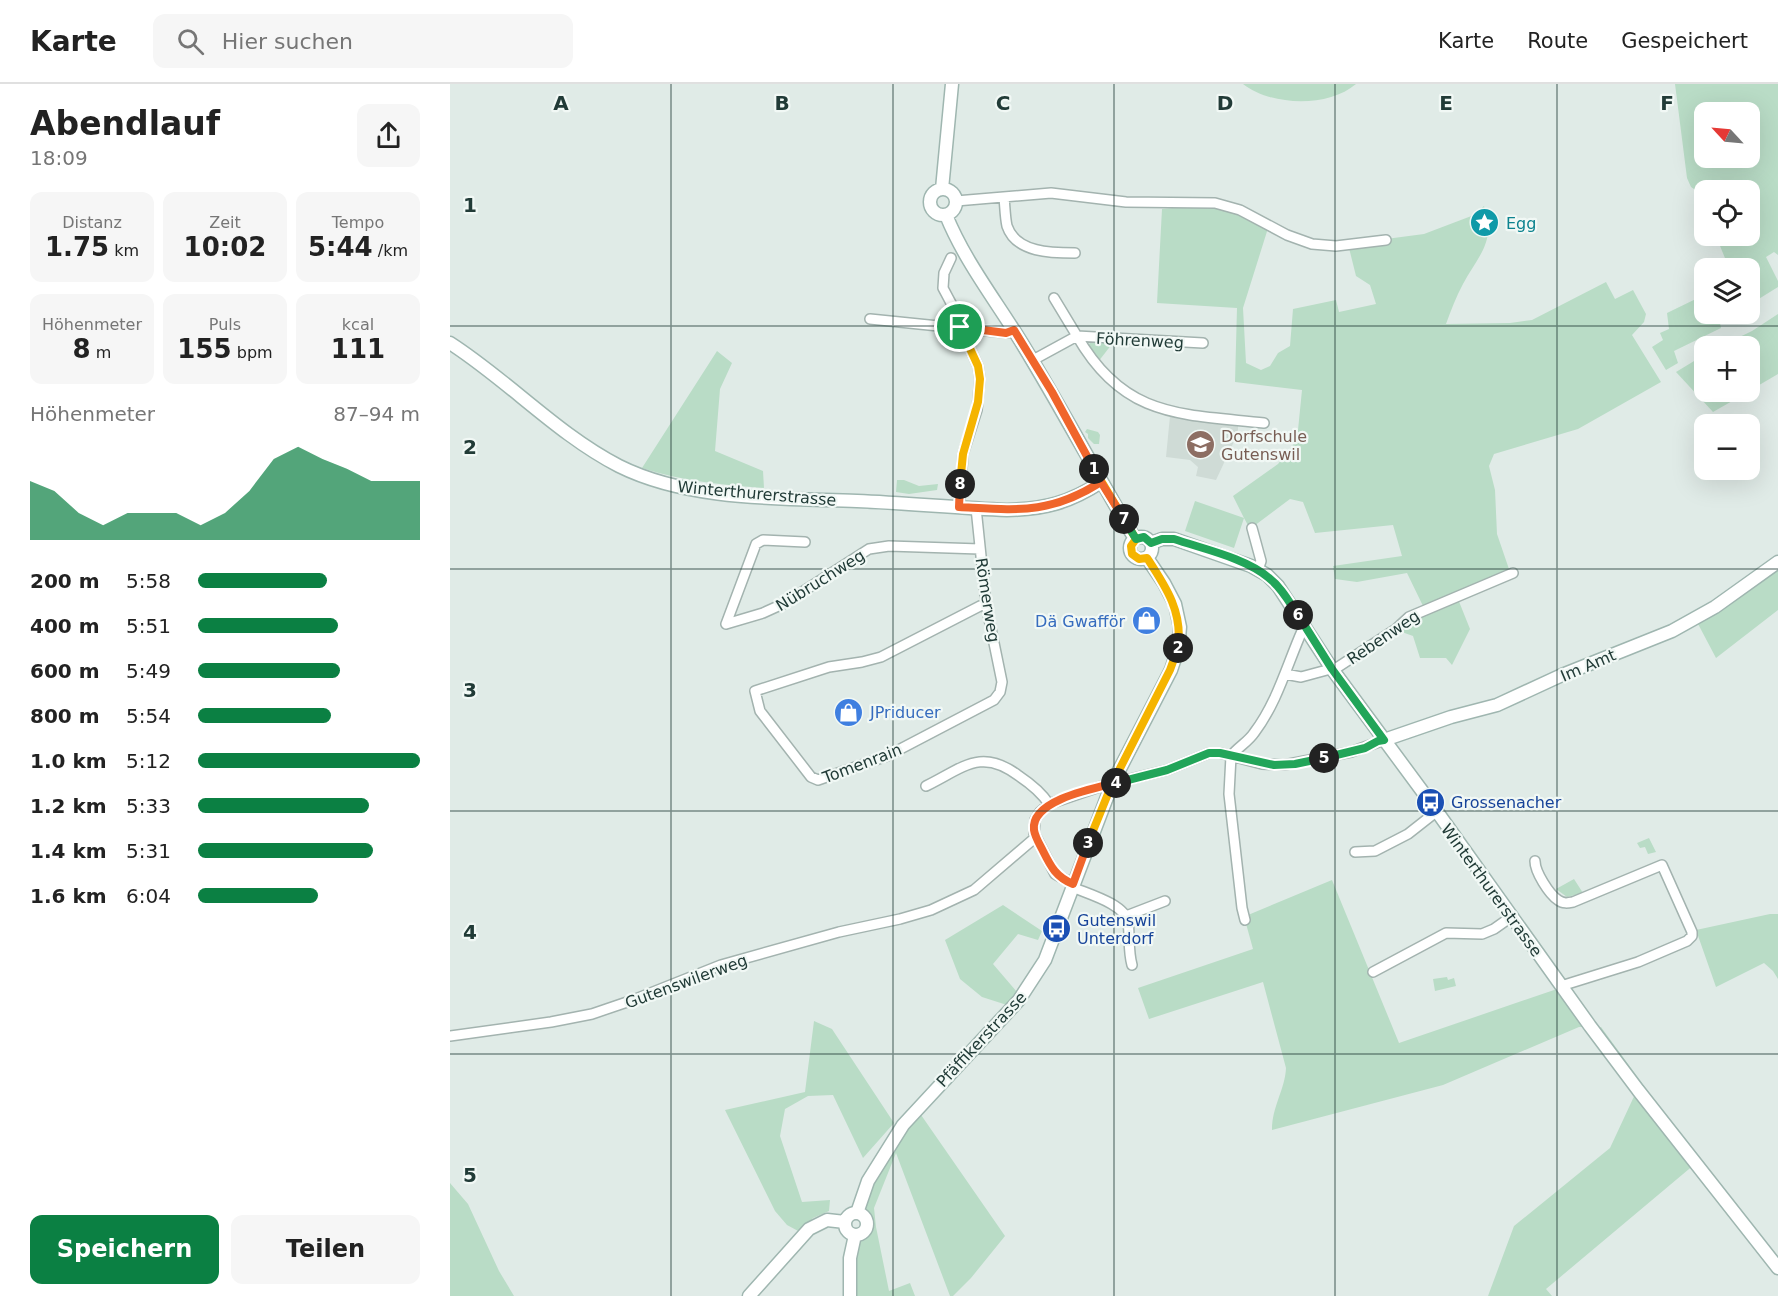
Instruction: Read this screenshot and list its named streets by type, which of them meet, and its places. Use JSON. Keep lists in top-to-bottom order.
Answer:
{
  "streets": {
    "main road": ["Winterthurerstrasse", "Im Amt", "Pfäffikerstrasse"],
    "street": [
      "Föhrenweg",
      "Nübruchweg",
      "Römerweg",
      "Rebenweg",
      "Tomenrain",
      "Gutenswilerweg"
    ]
  },
  "crossings": [
    ["Winterthurerstrasse", "Römerweg"],
    ["Winterthurerstrasse", "Rebenweg"],
    ["Winterthurerstrasse", "Im Amt"],
    ["Winterthurerstrasse", "Pfäffikerstrasse"],
    ["Nübruchweg", "Römerweg"],
    ["Römerweg", "Tomenrain"]
  ],
  "places": {
    "place": ["Egg"],
    "school or university": ["Dorfschule Gutenswil"],
    "shop": ["Dä Gwafför", "JPriducer"],
    "bus stop": ["Grossenacher", "Gutenswil Unterdorf"]
  },
  "north": "top left",
  "page": {
    "header": "Karte",
    "search": "Hier suchen",
    "nav": ["Karte", "Route", "Gespeichert"],
    "heading": ["Abendlauf", "18:09"],
    "map_buttons": ["+", "−"],
    "stats": [
      ["Distanz", "1.75 km"],
      ["Zeit", "10:02"],
      ["Tempo", "5:44 /km"],
      ["Höhenmeter", "8 m"],
      ["Puls", "155 bpm"],
      ["kcal", "111"]
    ],
    "chart": ["Höhenmeter", "87–94 m"],
    "pins": [
      "1",
      "8",
      "7",
      "6",
      "2",
      "5",
      "4",
      "3"
    ],
    "list": [
      {
        "name": "200 m",
        "note": "5:58"
      },
      {
        "name": "400 m",
        "note": "5:51"
      },
      {
        "name": "600 m",
        "note": "5:49"
      },
      {
        "name": "800 m",
        "note": "5:54"
      },
      {
        "name": "1.0 km",
        "note": "5:12"
      },
      {
        "name": "1.2 km",
        "note": "5:33"
      },
      {
        "name": "1.4 km",
        "note": "5:31"
      },
      {
        "name": "1.6 km",
        "note": "6:04"
      }
    ],
    "buttons": ["Speichern", "Teilen"]
  },
  "grid": {
    "columns": [
      "A",
      "B",
      "C",
      "D",
      "E",
      "F"
    ],
    "rows": [
      "1",
      "2",
      "3",
      "4",
      "5"
    ]
  }
}
